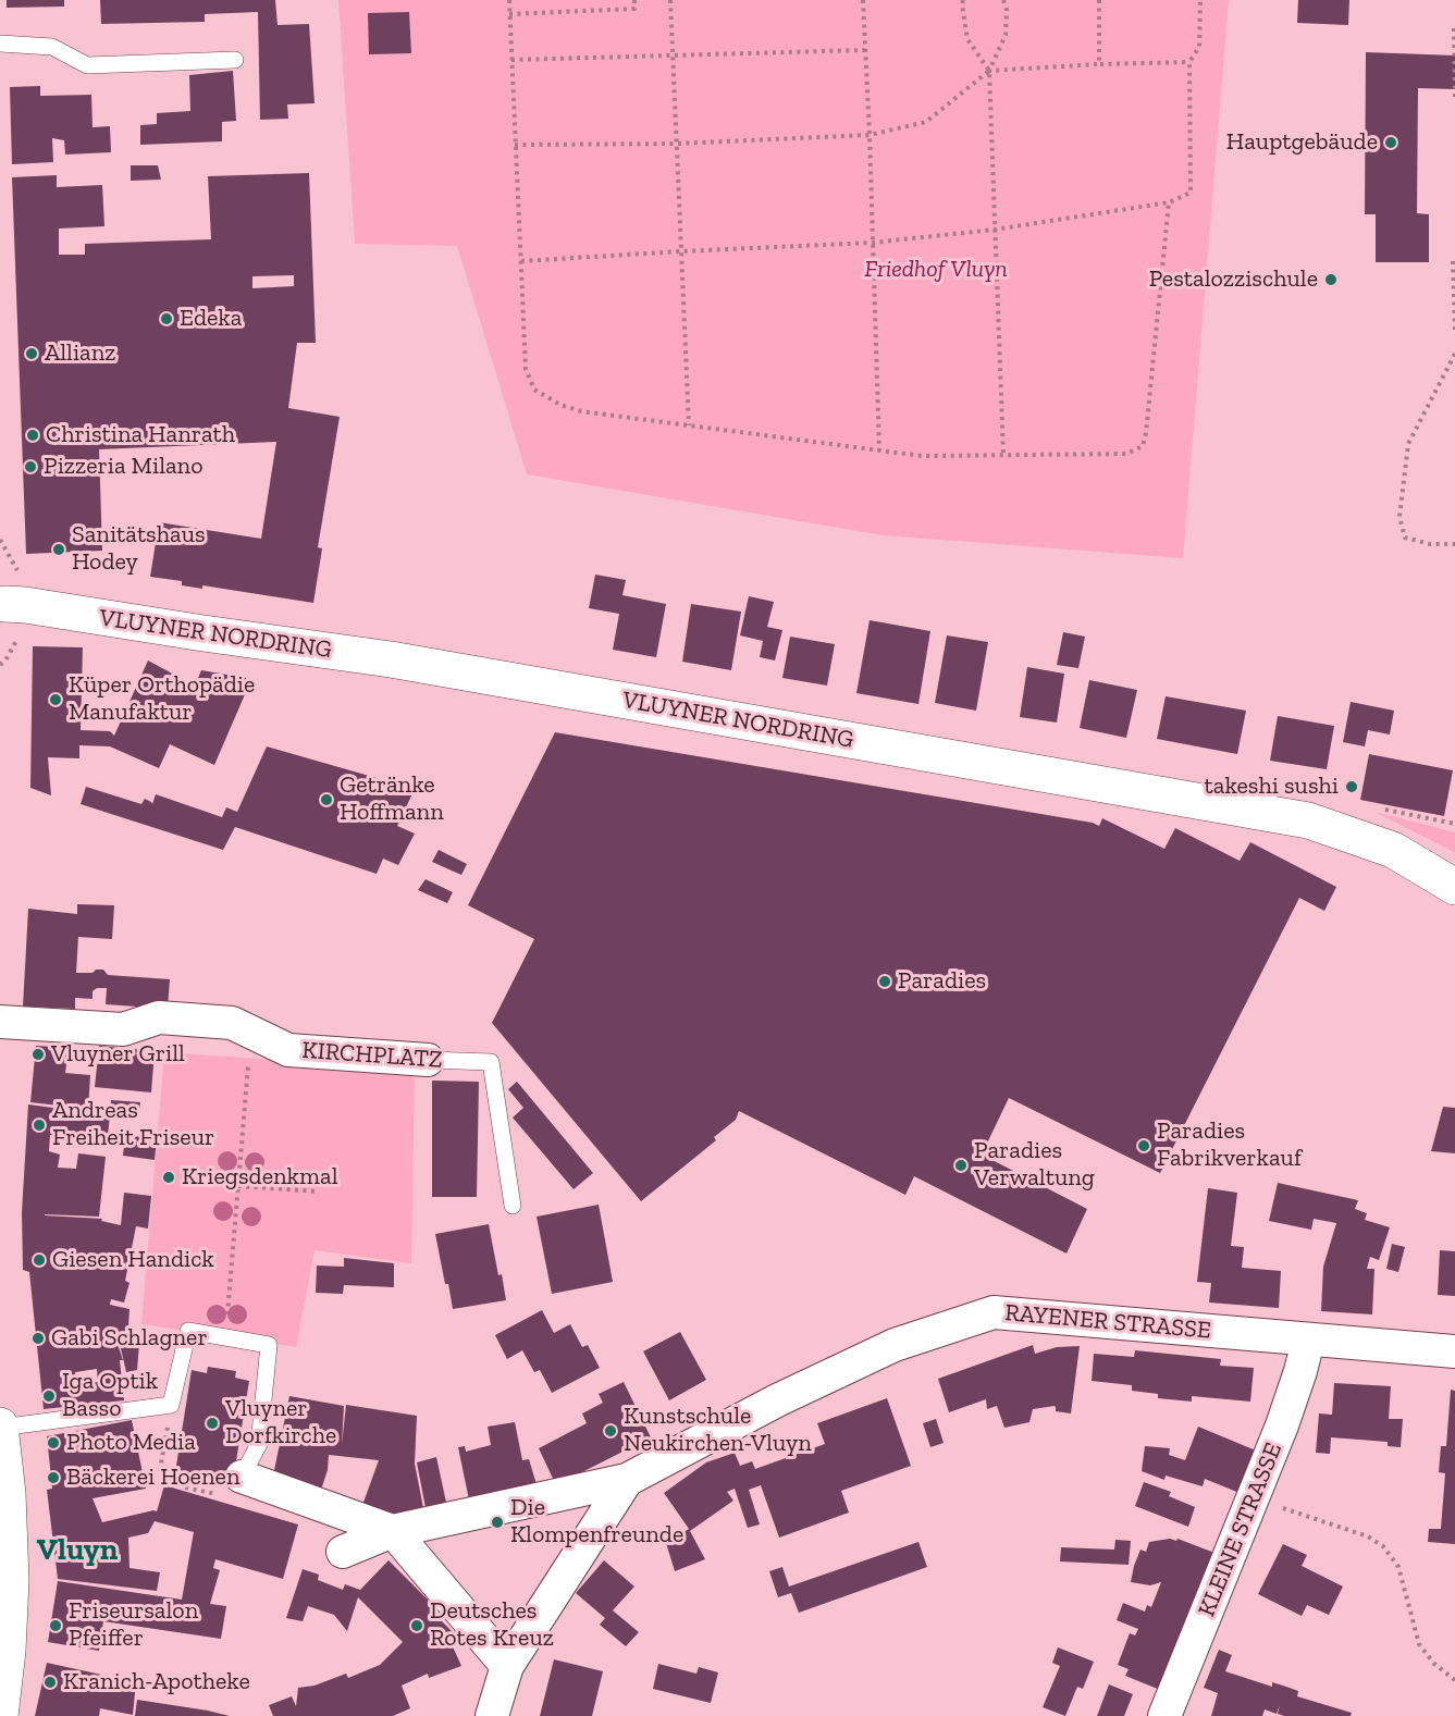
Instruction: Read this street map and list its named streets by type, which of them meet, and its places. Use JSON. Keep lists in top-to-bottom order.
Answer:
{
  "streets": {
    "street": [
      "VLUYNER NORDRING",
      "KIRCHPLATZ",
      "RAYENER STRASSE",
      "KLEINE STRASSE"
    ]
  },
  "crossings": [
    ["RAYENER STRASSE", "KLEINE STRASSE"]
  ],
  "districts": ["Vluyn"],
  "parks": ["Friedhof Vluyn"],
  "places": [
    "Hauptgebäude",
    "Pestalozzischule",
    "Edeka",
    "Allianz",
    "Christina Hanrath",
    "Pizzeria Milano",
    "Sanitätshaus Hodey",
    "Küper Orthopädie Manufaktur",
    "takeshi sushi",
    "Getränke Hoffmann",
    "Paradies",
    "Vluyner Grill",
    "Andreas Freiheit Friseur",
    "Paradies Fabrikverkauf",
    "Paradies Verwaltung",
    "Kriegsdenkmal",
    "Giesen Handick",
    "Gabi Schlagner",
    "Iga Optik Basso",
    "Vluyner Dorfkirche",
    "Kunstschule Neukirchen-Vluyn",
    "Photo Media",
    "Bäckerei Hoenen",
    "Die Klompenfreunde",
    "Friseursalon Pfeiffer",
    "Deutsches Rotes Kreuz",
    "Kranich-Apotheke"
  ]
}
